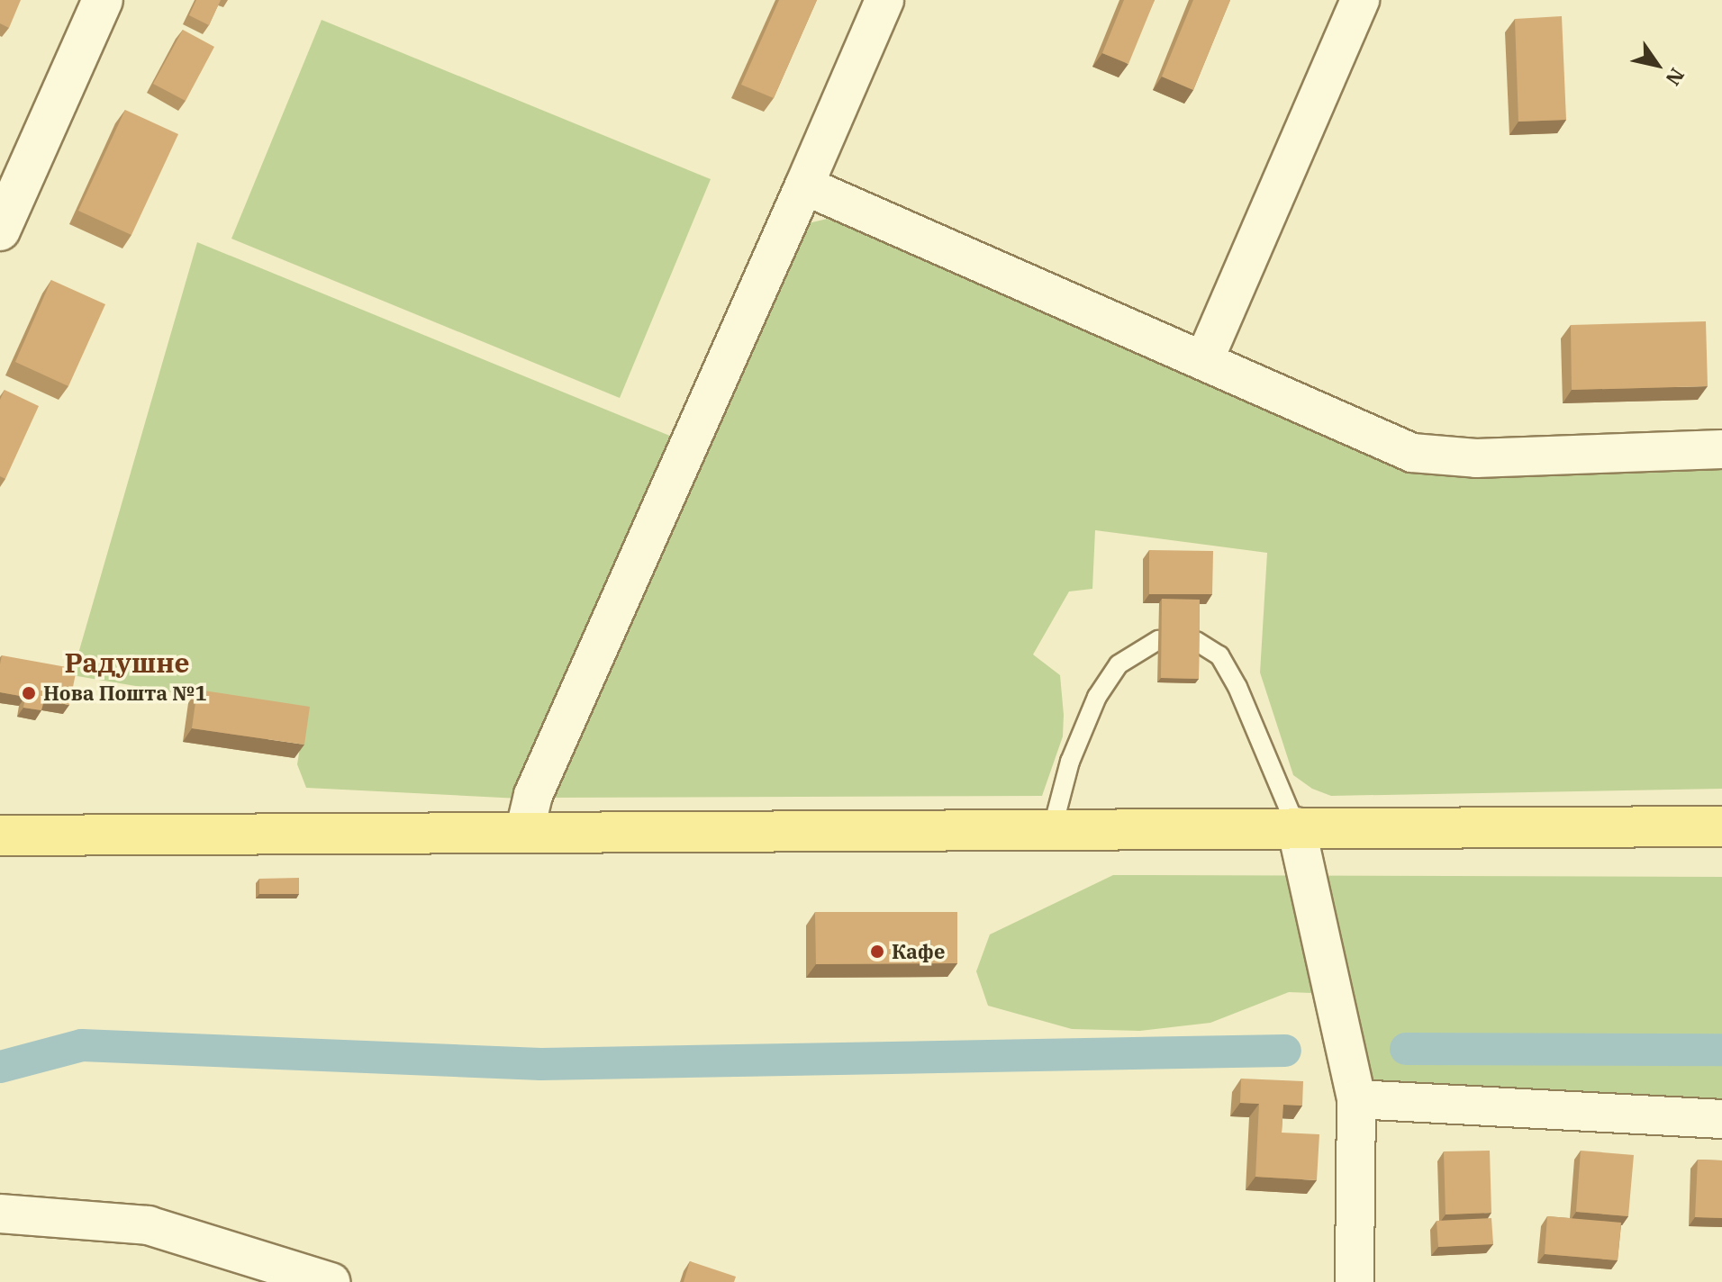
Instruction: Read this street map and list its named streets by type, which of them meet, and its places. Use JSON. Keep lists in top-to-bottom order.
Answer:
{
  "districts": ["Радушне"],
  "places": ["Нова Пошта №1", "Кафе"],
  "north": "bottom right"
}
